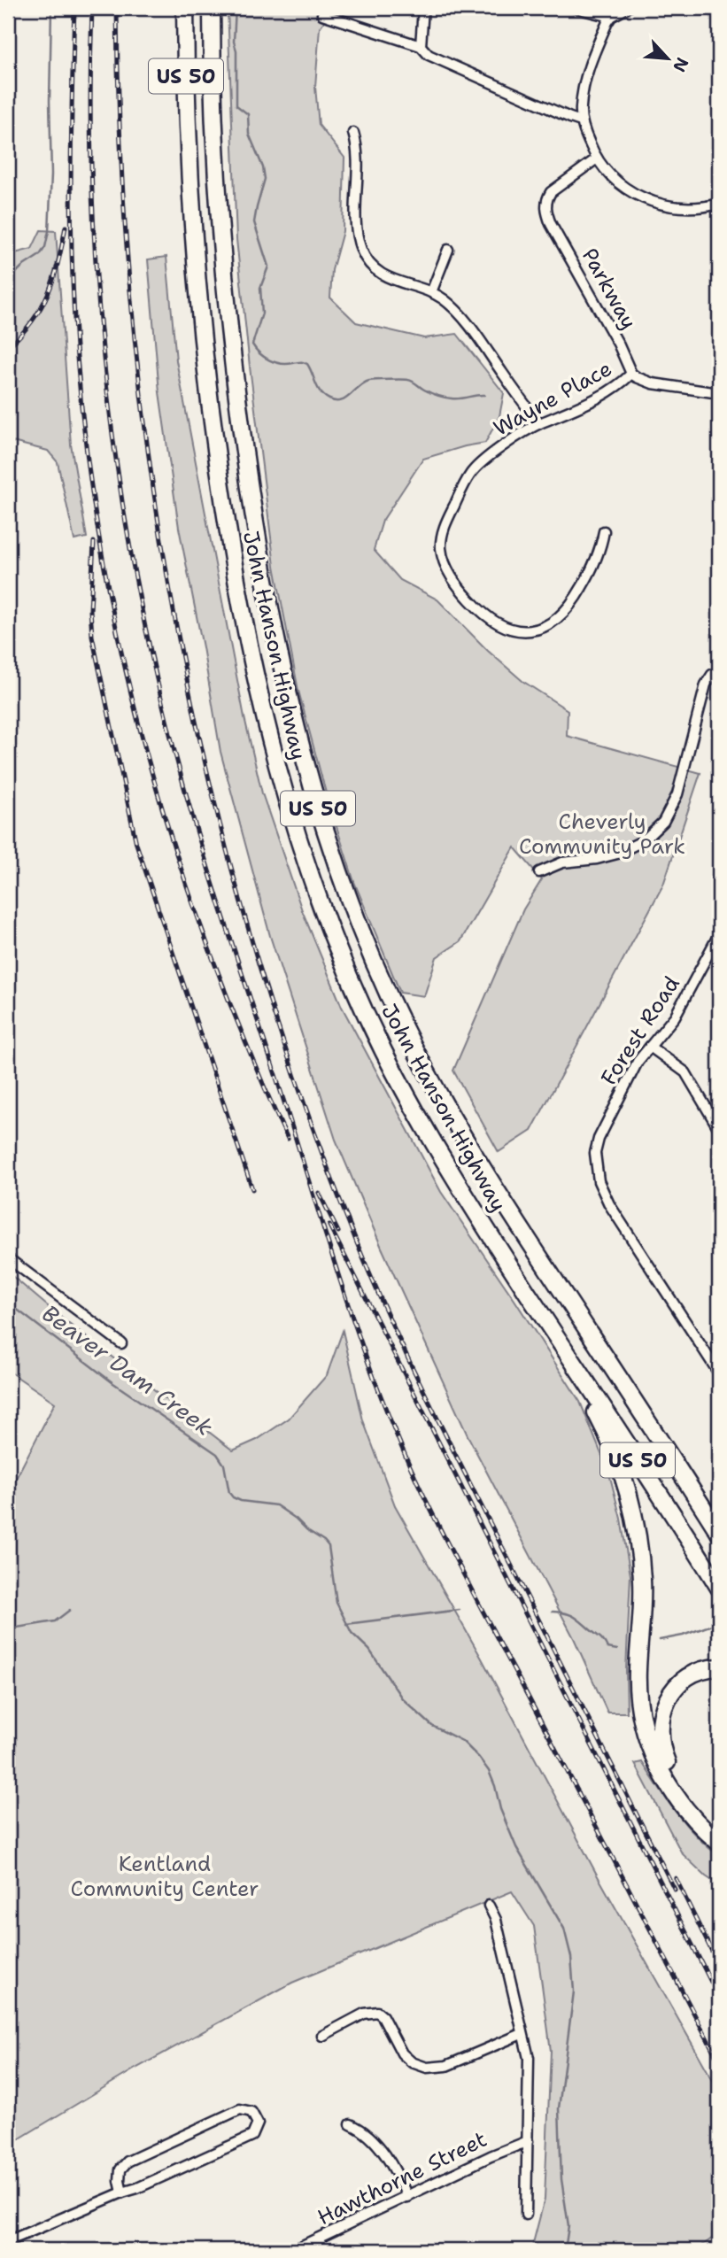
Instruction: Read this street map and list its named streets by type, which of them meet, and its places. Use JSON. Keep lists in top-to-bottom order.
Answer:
{
  "streets": {
    "highway": ["US 50", "John Hanson Highway"],
    "street": [
      "Parkway",
      "Wayne Place",
      "Forest Road",
      "Hawthorne Street"
    ]
  },
  "crossings": [
    ["Parkway", "Wayne Place"]
  ],
  "water": ["Beaver Dam Creek"],
  "parks": ["Cheverly Community Park", "Kentland Community Center"],
  "north": "bottom right"
}
